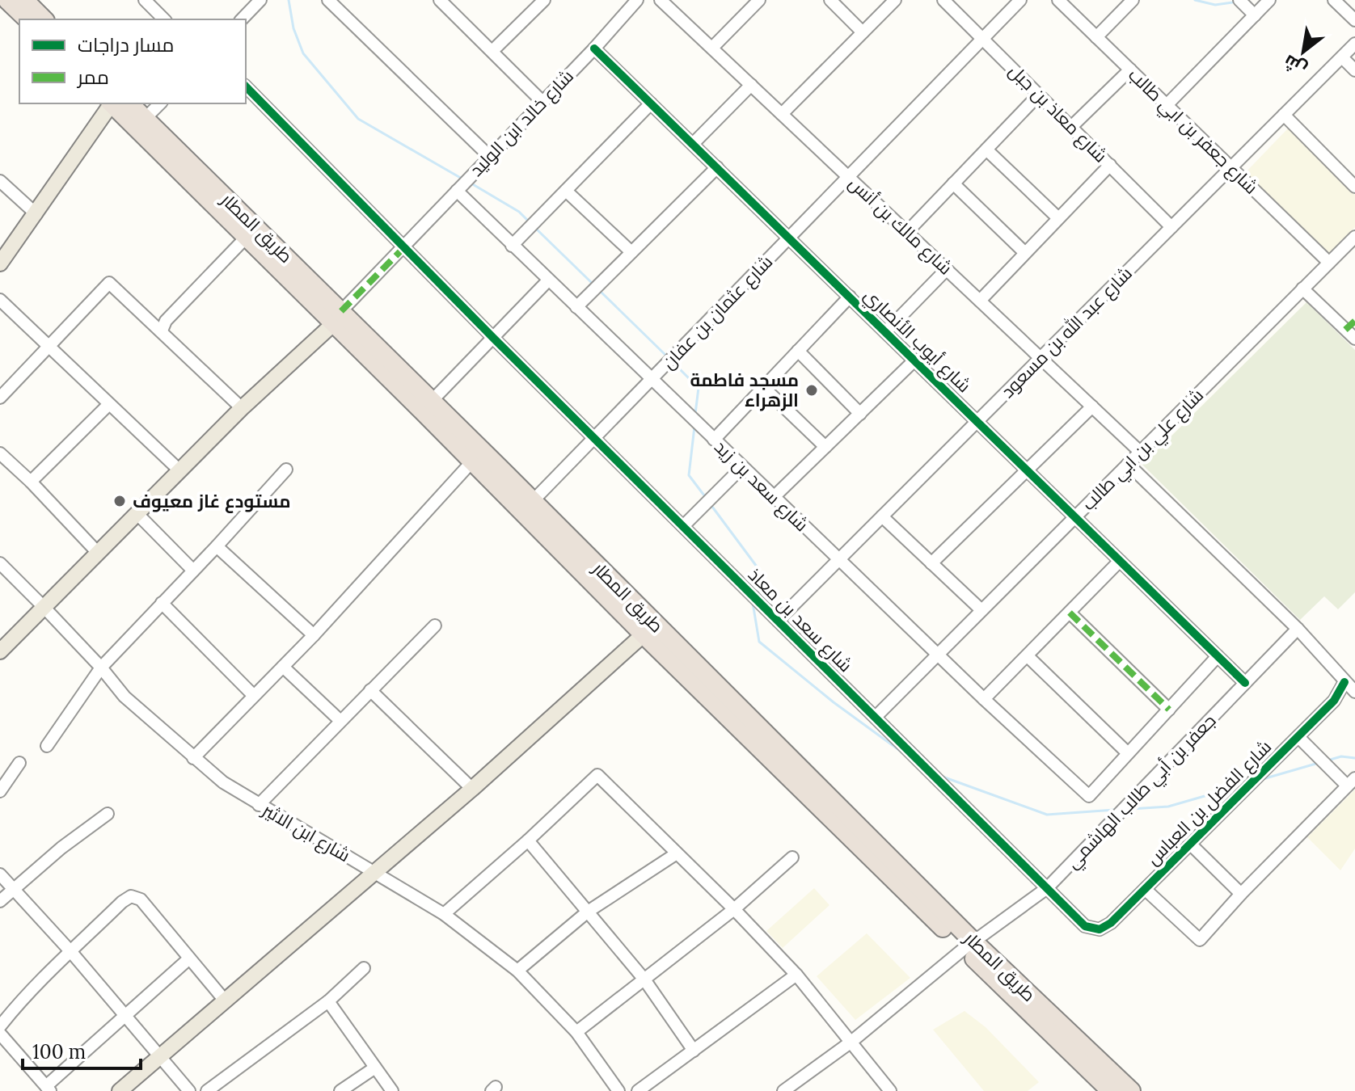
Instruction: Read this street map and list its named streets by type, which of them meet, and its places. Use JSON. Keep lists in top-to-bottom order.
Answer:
{
  "streets": {
    "highway": ["طريق المطار"],
    "street": [
      "شارع معاذ بن جبل",
      "شارع خالد ابن الوليد",
      "شارع جعفر بن ابي طالب",
      "شارع مالك بن أنس",
      "شارع عثمان بن عفان",
      "شارع عبد الله بن مسعود",
      "شارع أيوب الأنصاري",
      "شارع علي بن ابي طالب",
      "شارع سعد بن زيد",
      "شارع سعد بن معاذ",
      "جعفر بن أبي طالب الهاشمي",
      "شارع الفضل بن العباس",
      "شارع ابن الاثير"
    ]
  },
  "crossings": [
    ["شارع معاذ بن جبل", "شارع عثمان بن عفان"],
    ["شارع معاذ بن جبل", "شارع عبد الله بن مسعود"],
    ["شارع خالد ابن الوليد", "طريق المطار"],
    ["شارع خالد ابن الوليد", "شارع أيوب الأنصاري"],
    ["شارع خالد ابن الوليد", "شارع سعد بن زيد"],
    ["شارع خالد ابن الوليد", "شارع سعد بن معاذ"],
    ["شارع جعفر بن ابي طالب", "شارع عبد الله بن مسعود"],
    ["شارع جعفر بن ابي طالب", "شارع علي بن ابي طالب"],
    ["شارع مالك بن أنس", "شارع عثمان بن عفان"],
    ["شارع مالك بن أنس", "شارع عبد الله بن مسعود"],
    ["شارع مالك بن أنس", "شارع علي بن ابي طالب"],
    ["طريق المطار", "شارع عثمان بن عفان"],
    ["طريق المطار", "جعفر بن أبي طالب الهاشمي"],
    ["شارع عثمان بن عفان", "شارع أيوب الأنصاري"],
    ["شارع عثمان بن عفان", "شارع سعد بن زيد"],
    ["شارع عثمان بن عفان", "شارع سعد بن معاذ"],
    ["شارع عبد الله بن مسعود", "شارع أيوب الأنصاري"],
    ["شارع عبد الله بن مسعود", "شارع سعد بن زيد"],
    ["شارع عبد الله بن مسعود", "شارع سعد بن معاذ"],
    ["شارع أيوب الأنصاري", "شارع علي بن ابي طالب"],
    ["شارع أيوب الأنصاري", "جعفر بن أبي طالب الهاشمي"],
    ["شارع علي بن ابي طالب", "شارع سعد بن زيد"],
    ["شارع علي بن ابي طالب", "شارع سعد بن معاذ"],
    ["شارع سعد بن معاذ", "جعفر بن أبي طالب الهاشمي"],
    ["شارع سعد بن معاذ", "شارع الفضل بن العباس"]
  ],
  "places": ["مسجد فاطمة الزهراء", "مستودع غاز معيوف"],
  "legend": ["مسار دراجات", "ممر"],
  "scale_bar": "100 m",
  "north": "bottom left"
}
